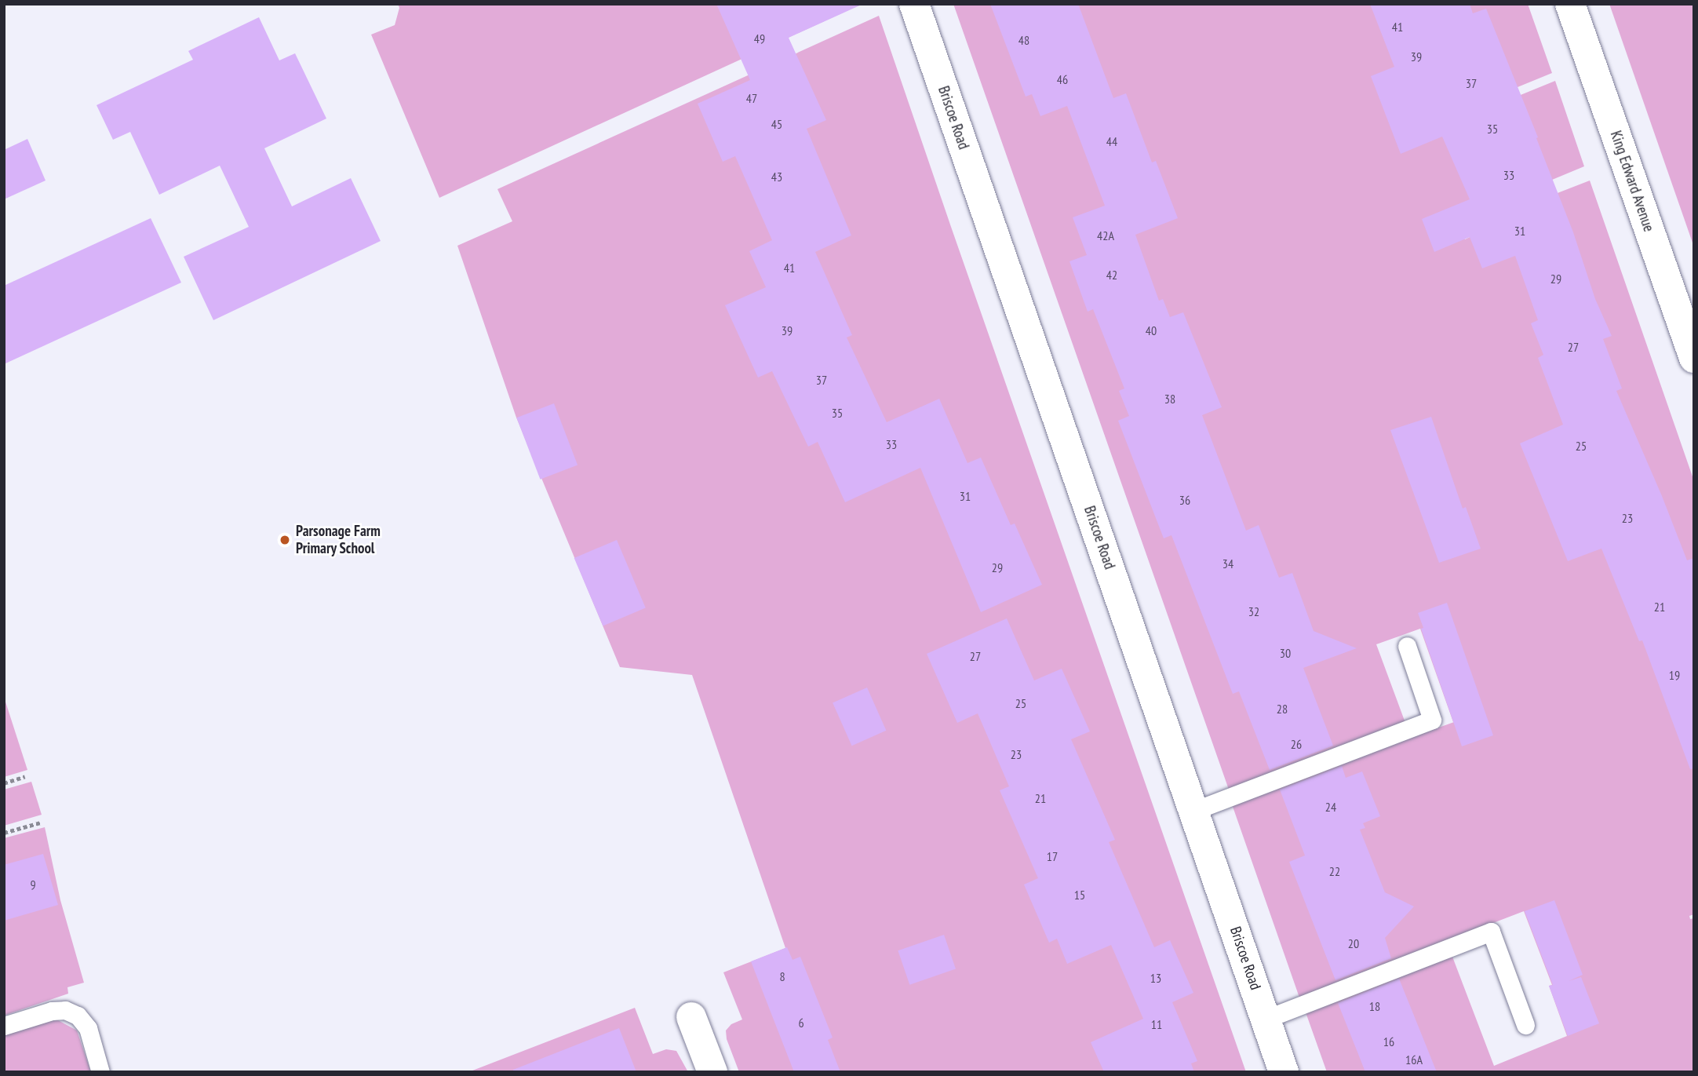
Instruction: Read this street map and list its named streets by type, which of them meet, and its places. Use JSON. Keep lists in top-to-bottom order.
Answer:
{
  "streets": {
    "street": ["Briscoe Road", "King Edward Avenue"]
  },
  "places": ["Parsonage Farm Primary School"],
  "house_numbers": [
    "41",
    "49",
    "48",
    "39",
    "46",
    "37",
    "47",
    "45",
    "35",
    "44",
    "33",
    "43",
    "31",
    "42A",
    "41",
    "42",
    "29",
    "39",
    "40",
    "27",
    "37",
    "38",
    "35",
    "33",
    "25",
    "31",
    "36",
    "23",
    "34",
    "29",
    "21",
    "32",
    "30",
    "27",
    "19",
    "25",
    "28",
    "26",
    "23",
    "21",
    "24",
    "17",
    "22",
    "9",
    "15",
    "20",
    "8",
    "13",
    "18",
    "6",
    "11",
    "16",
    "16A"
  ]
}
